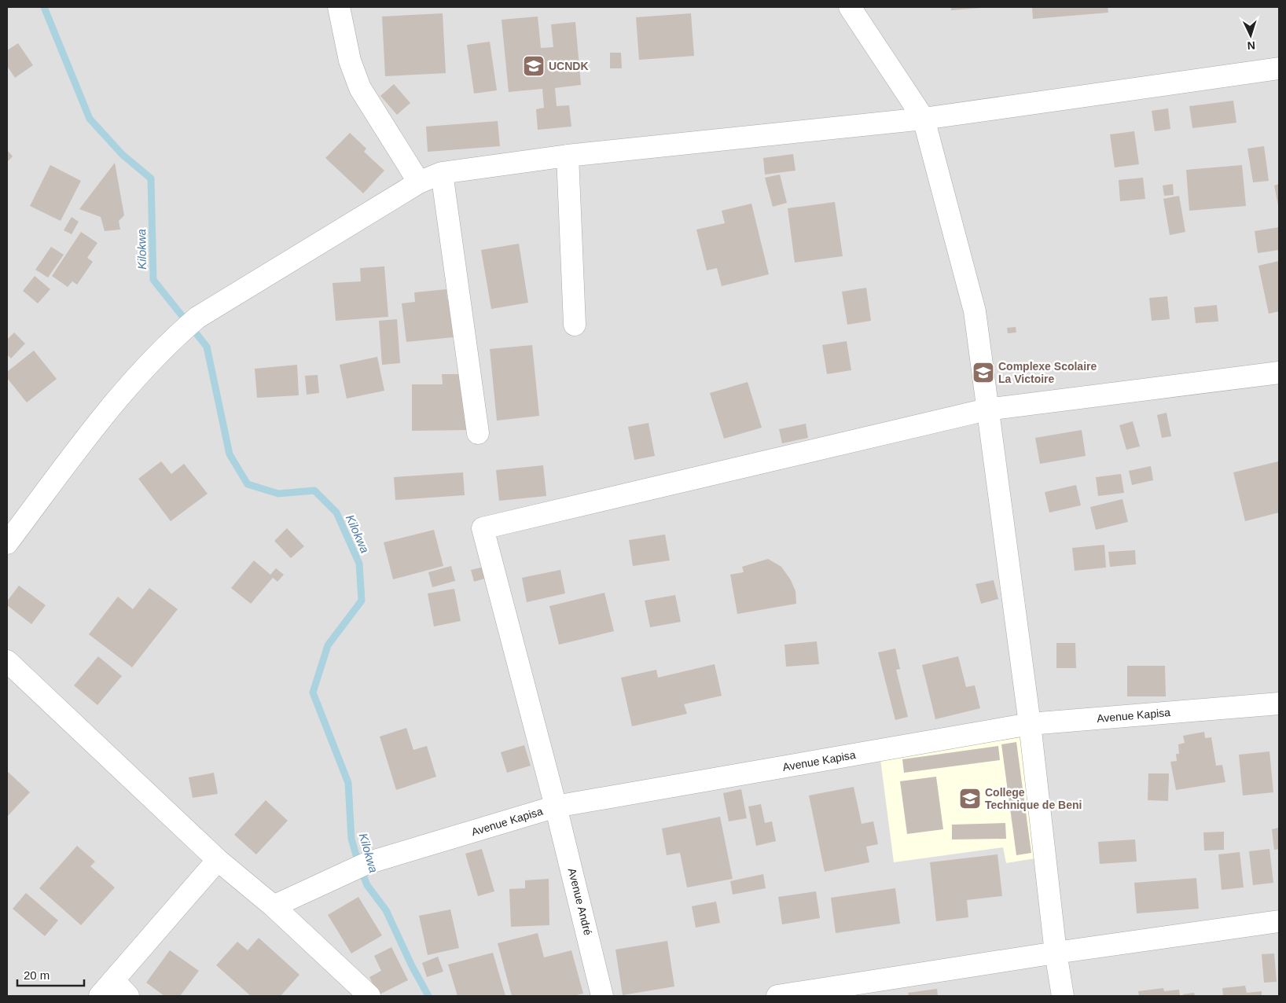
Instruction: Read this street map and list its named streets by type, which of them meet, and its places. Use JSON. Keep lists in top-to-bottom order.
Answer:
{
  "streets": {
    "street": ["Avenue Kapisa", "Avenue André"]
  },
  "crossings": [
    ["Avenue Kapisa", "Avenue André"]
  ],
  "water": ["Kilokwa"],
  "places": {
    "school or university": ["UCNDK", "Complexe Scolaire La Victoire", "College Technique de Beni"]
  },
  "scale_bar": "20 m",
  "north": "bottom"
}
